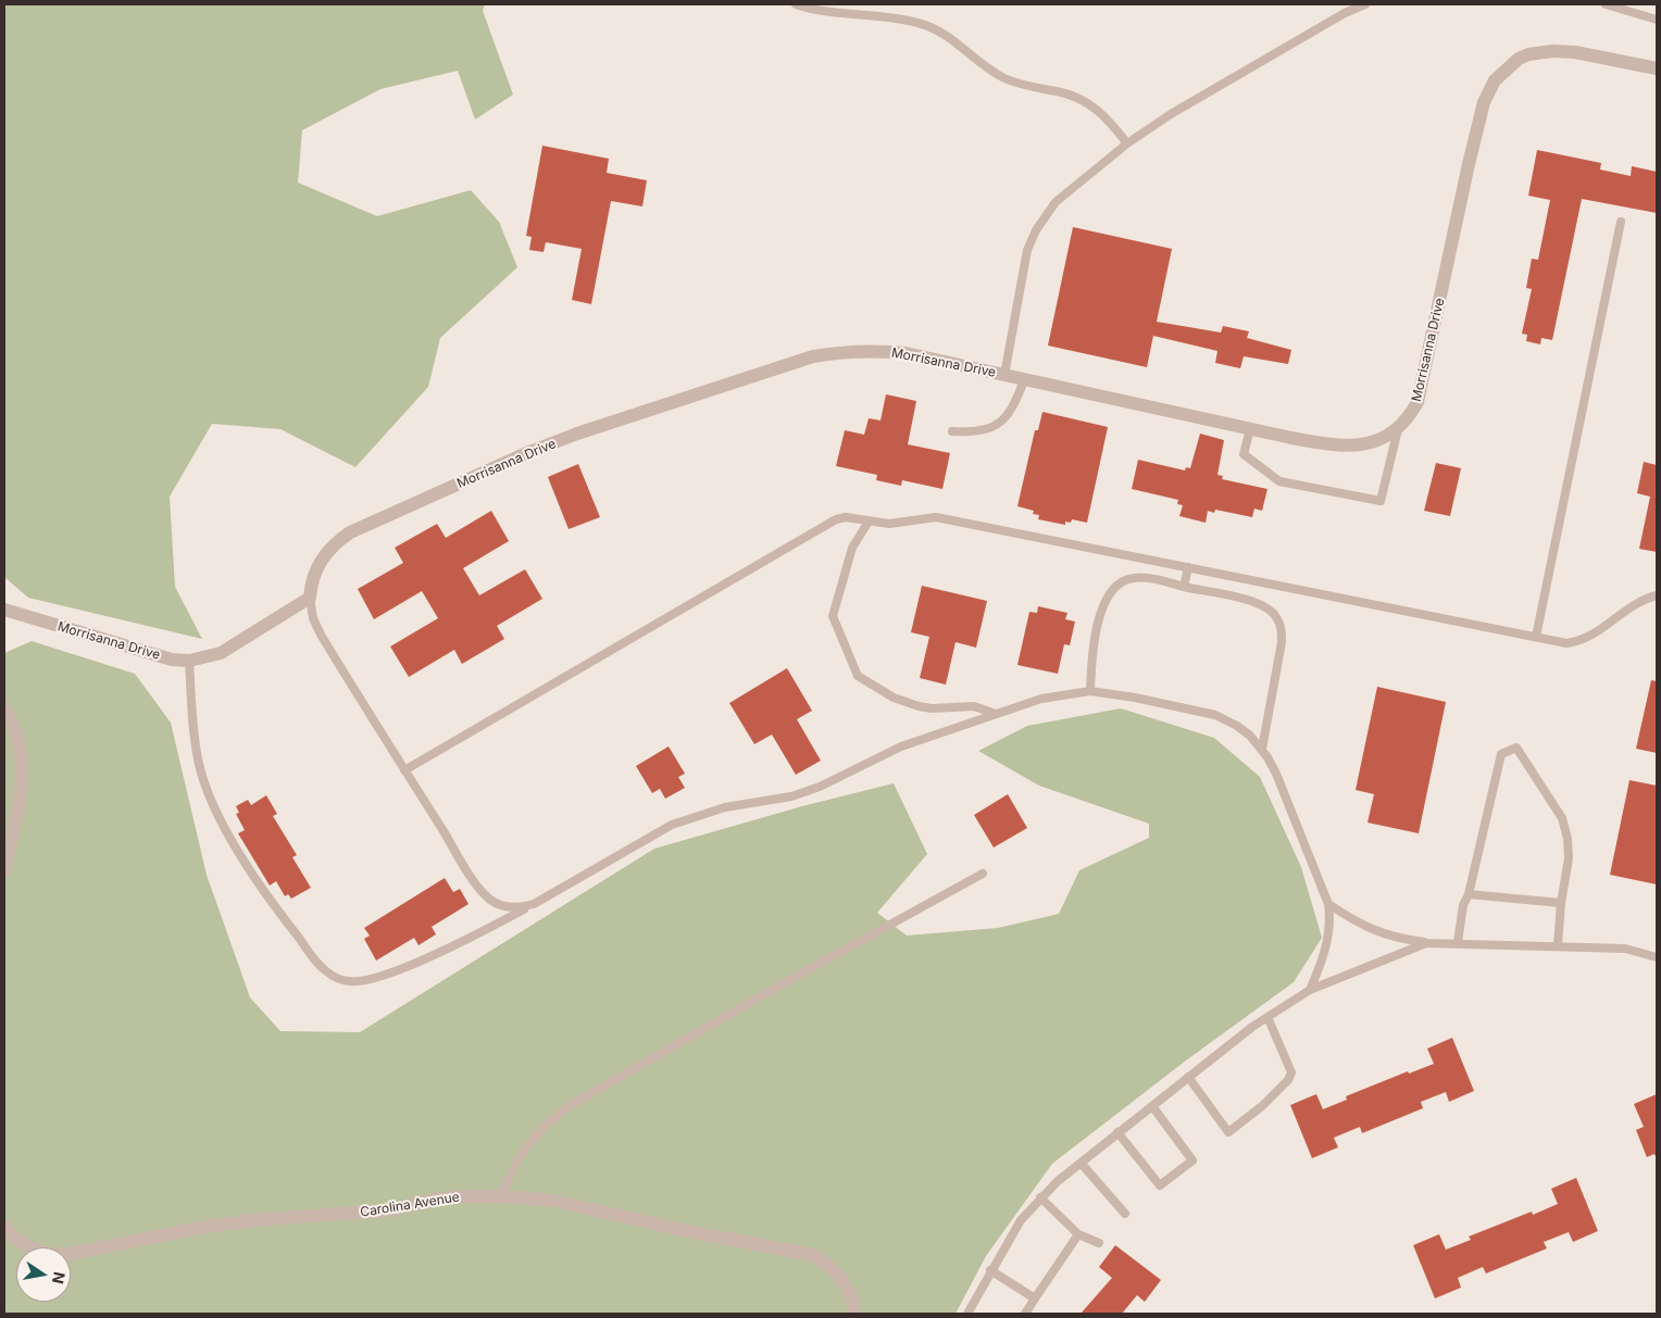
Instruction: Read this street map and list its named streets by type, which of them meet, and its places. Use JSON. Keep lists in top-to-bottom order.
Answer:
{
  "streets": {
    "street": ["Morrisanna Drive", "Carolina Avenue"]
  },
  "north": "right"
}
